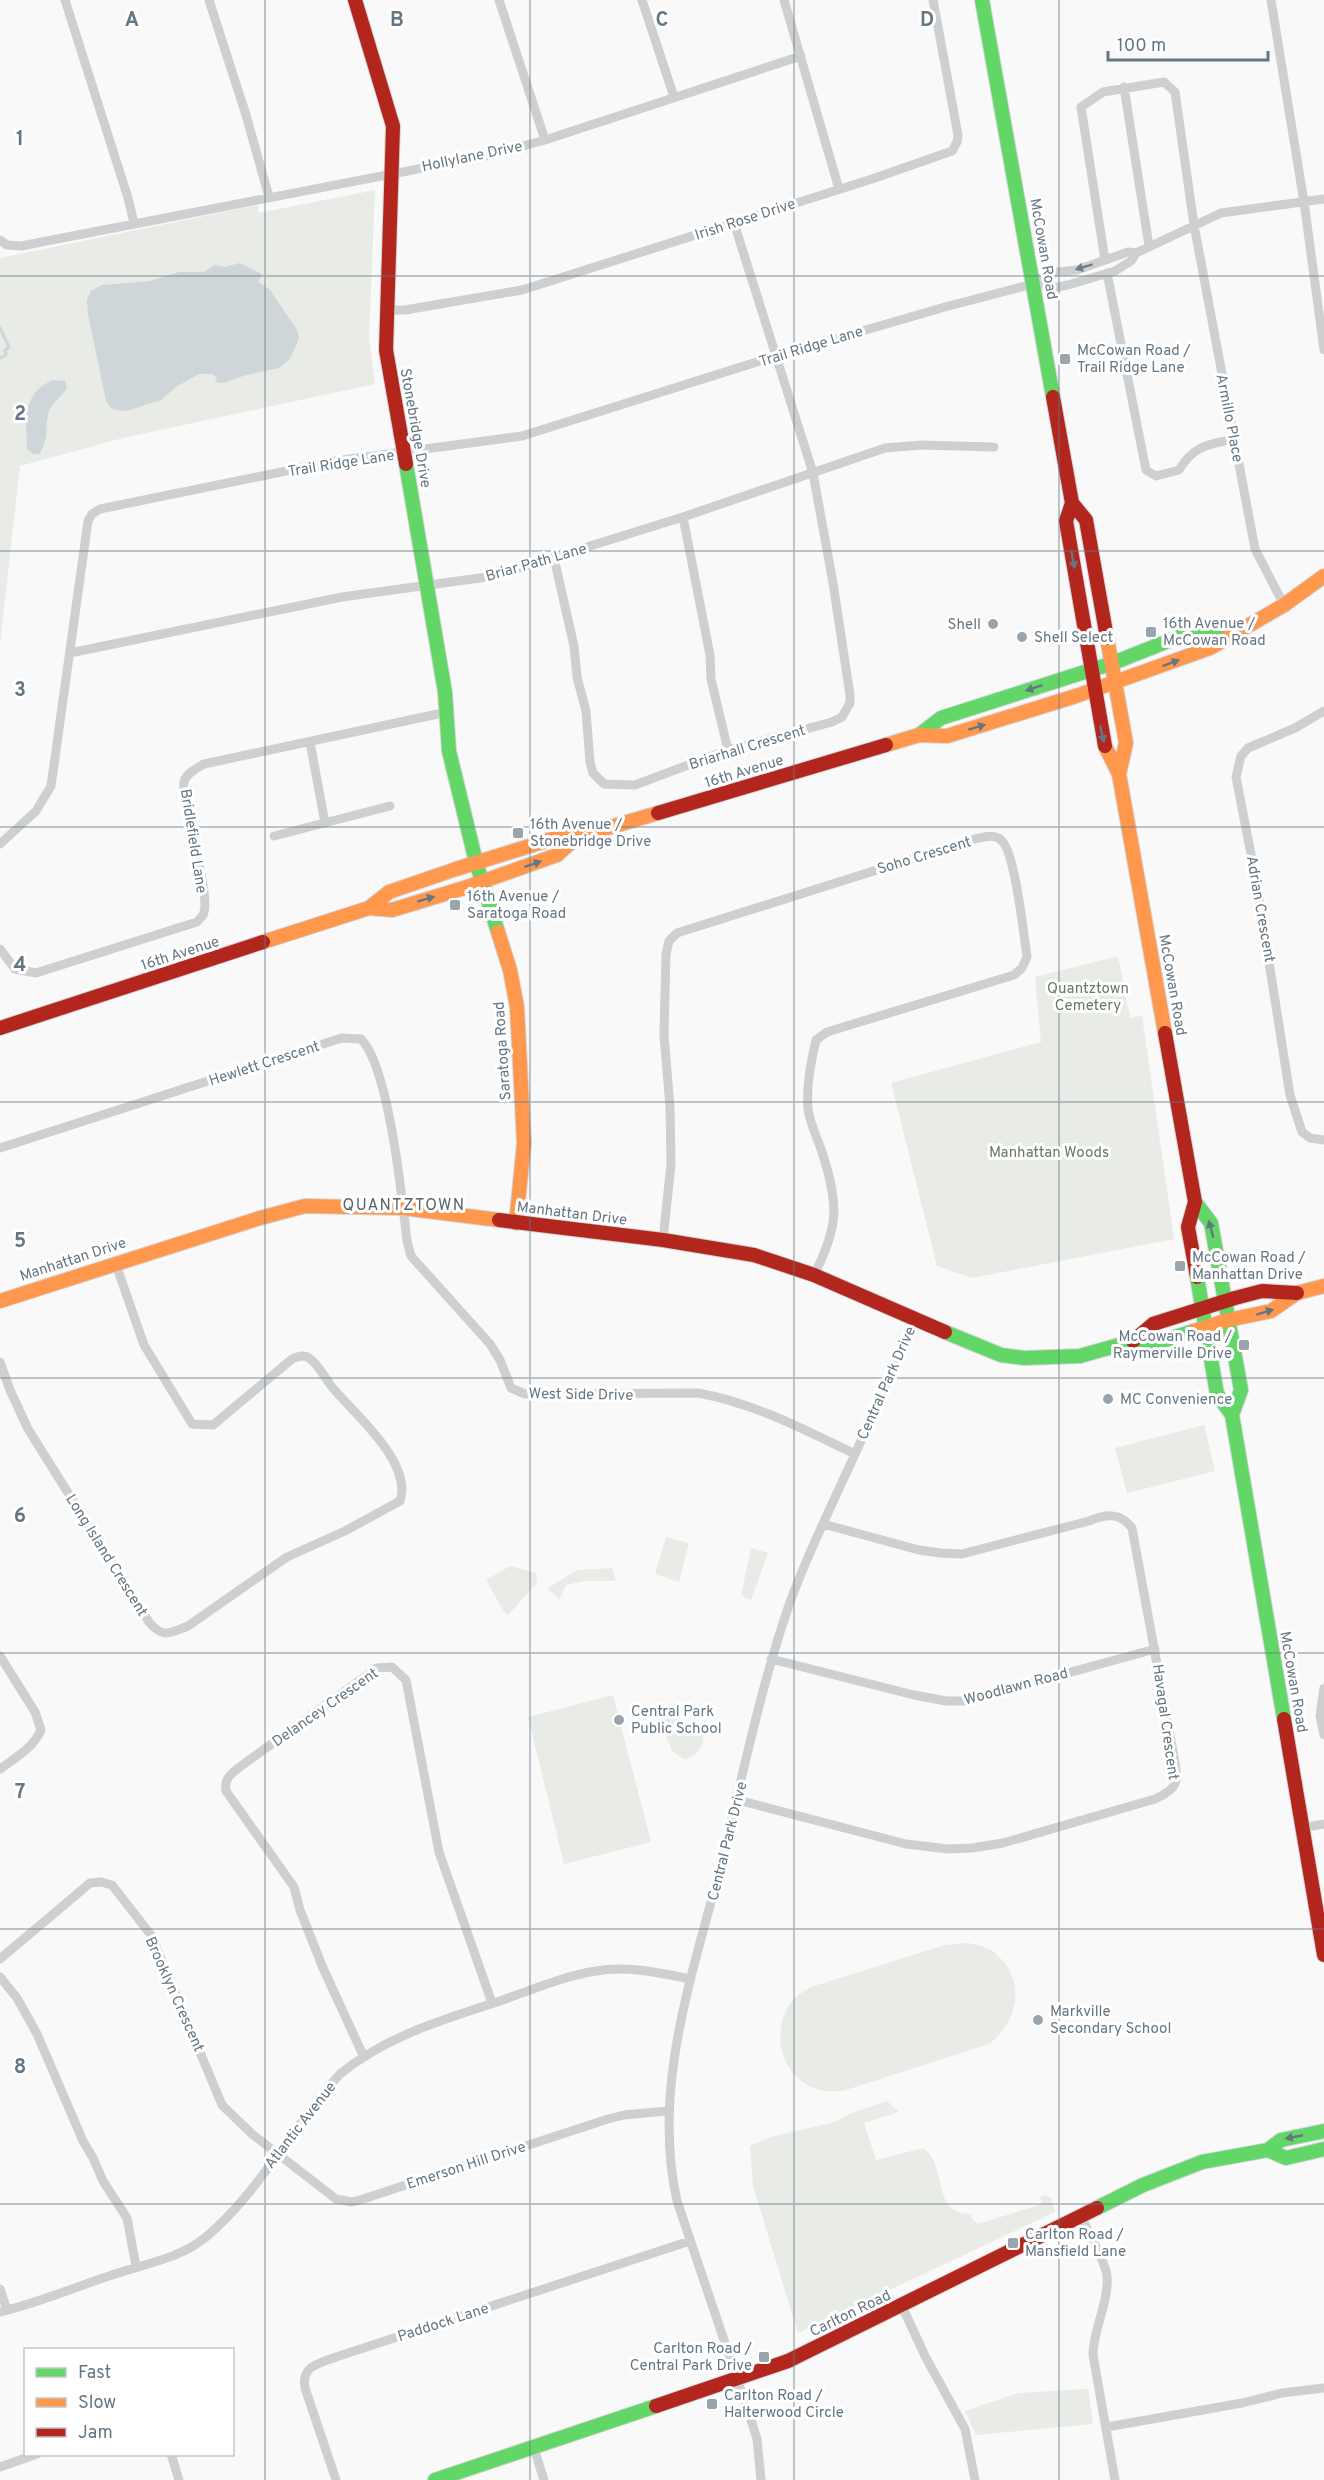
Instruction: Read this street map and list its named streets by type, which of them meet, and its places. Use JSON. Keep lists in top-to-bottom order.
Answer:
{
  "streets": {
    "main road": [
      "McCowan Road",
      "Stonebridge Drive",
      "16th Avenue",
      "Saratoga Road",
      "Manhattan Drive",
      "Carlton Road"
    ],
    "street": [
      "Hollylane Drive",
      "Irish Rose Drive",
      "Trail Ridge Lane",
      "Armillo Place",
      "Briar Path Lane",
      "Briarhall Crescent",
      "Bridlefield Lane",
      "Soho Crescent",
      "Adrian Crescent",
      "Hewlett Crescent",
      "Central Park Drive",
      "West Side Drive",
      "Long Island Crescent",
      "Woodlawn Road",
      "Delancey Crescent",
      "Havagal Crescent",
      "Brooklyn Crescent",
      "Atlantic Avenue",
      "Emerson Hill Drive",
      "Paddock Lane"
    ]
  },
  "crossings": [
    ["Hollylane Drive", "Stonebridge Drive"],
    ["Irish Rose Drive", "Stonebridge Drive"],
    ["McCowan Road", "Trail Ridge Lane"],
    ["McCowan Road", "16th Avenue"],
    ["McCowan Road", "Manhattan Drive"],
    ["Trail Ridge Lane", "Stonebridge Drive"],
    ["Trail Ridge Lane", "Briar Path Lane"],
    ["Armillo Place", "16th Avenue"],
    ["Stonebridge Drive", "Briar Path Lane"],
    ["Stonebridge Drive", "16th Avenue"],
    ["Stonebridge Drive", "Bridlefield Lane"],
    ["Stonebridge Drive", "Saratoga Road"],
    ["Briar Path Lane", "Briarhall Crescent"],
    ["16th Avenue", "Saratoga Road"],
    ["Soho Crescent", "Manhattan Drive"],
    ["Saratoga Road", "Manhattan Drive"],
    ["Hewlett Crescent", "Manhattan Drive"],
    ["Hewlett Crescent", "West Side Drive"],
    ["Manhattan Drive", "Central Park Drive"],
    ["Manhattan Drive", "West Side Drive"],
    ["Manhattan Drive", "Long Island Crescent"],
    ["Central Park Drive", "West Side Drive"],
    ["Central Park Drive", "Woodlawn Road"],
    ["Central Park Drive", "Havagal Crescent"],
    ["Central Park Drive", "Atlantic Avenue"],
    ["Central Park Drive", "Emerson Hill Drive"],
    ["Central Park Drive", "Carlton Road"],
    ["Central Park Drive", "Paddock Lane"],
    ["Woodlawn Road", "Havagal Crescent"],
    ["Delancey Crescent", "Atlantic Avenue"],
    ["Brooklyn Crescent", "Atlantic Avenue"],
    ["Brooklyn Crescent", "Emerson Hill Drive"],
    ["Atlantic Avenue", "Emerson Hill Drive"]
  ],
  "districts": ["QUANTZTOWN"],
  "parks": ["Quantztown Cemetery", "Manhattan Woods"],
  "places": {
    "transit": [
      "McCowan Road / Trail Ridge Lane",
      "16th Avenue / McCowan Road",
      "16th Avenue / Stonebridge Drive",
      "16th Avenue / Saratoga Road",
      "McCowan Road / Manhattan Drive",
      "McCowan Road / Raymerville Drive",
      "Carlton Road / Mansfield Lane",
      "Carlton Road / Central Park Drive",
      "Carlton Road / Halterwood Circle"
    ],
    "other": [
      "Shell",
      "Shell Select",
      "MC Convenience",
      "Central Park Public School",
      "Markville Secondary School"
    ]
  },
  "legend": ["Fast", "Slow", "Jam"],
  "scale_bar": "100 m",
  "grid": {
    "columns": [
      "A",
      "B",
      "C",
      "D"
    ],
    "rows": [
      "1",
      "2",
      "3",
      "4",
      "5",
      "6",
      "7",
      "8"
    ]
  }
}
